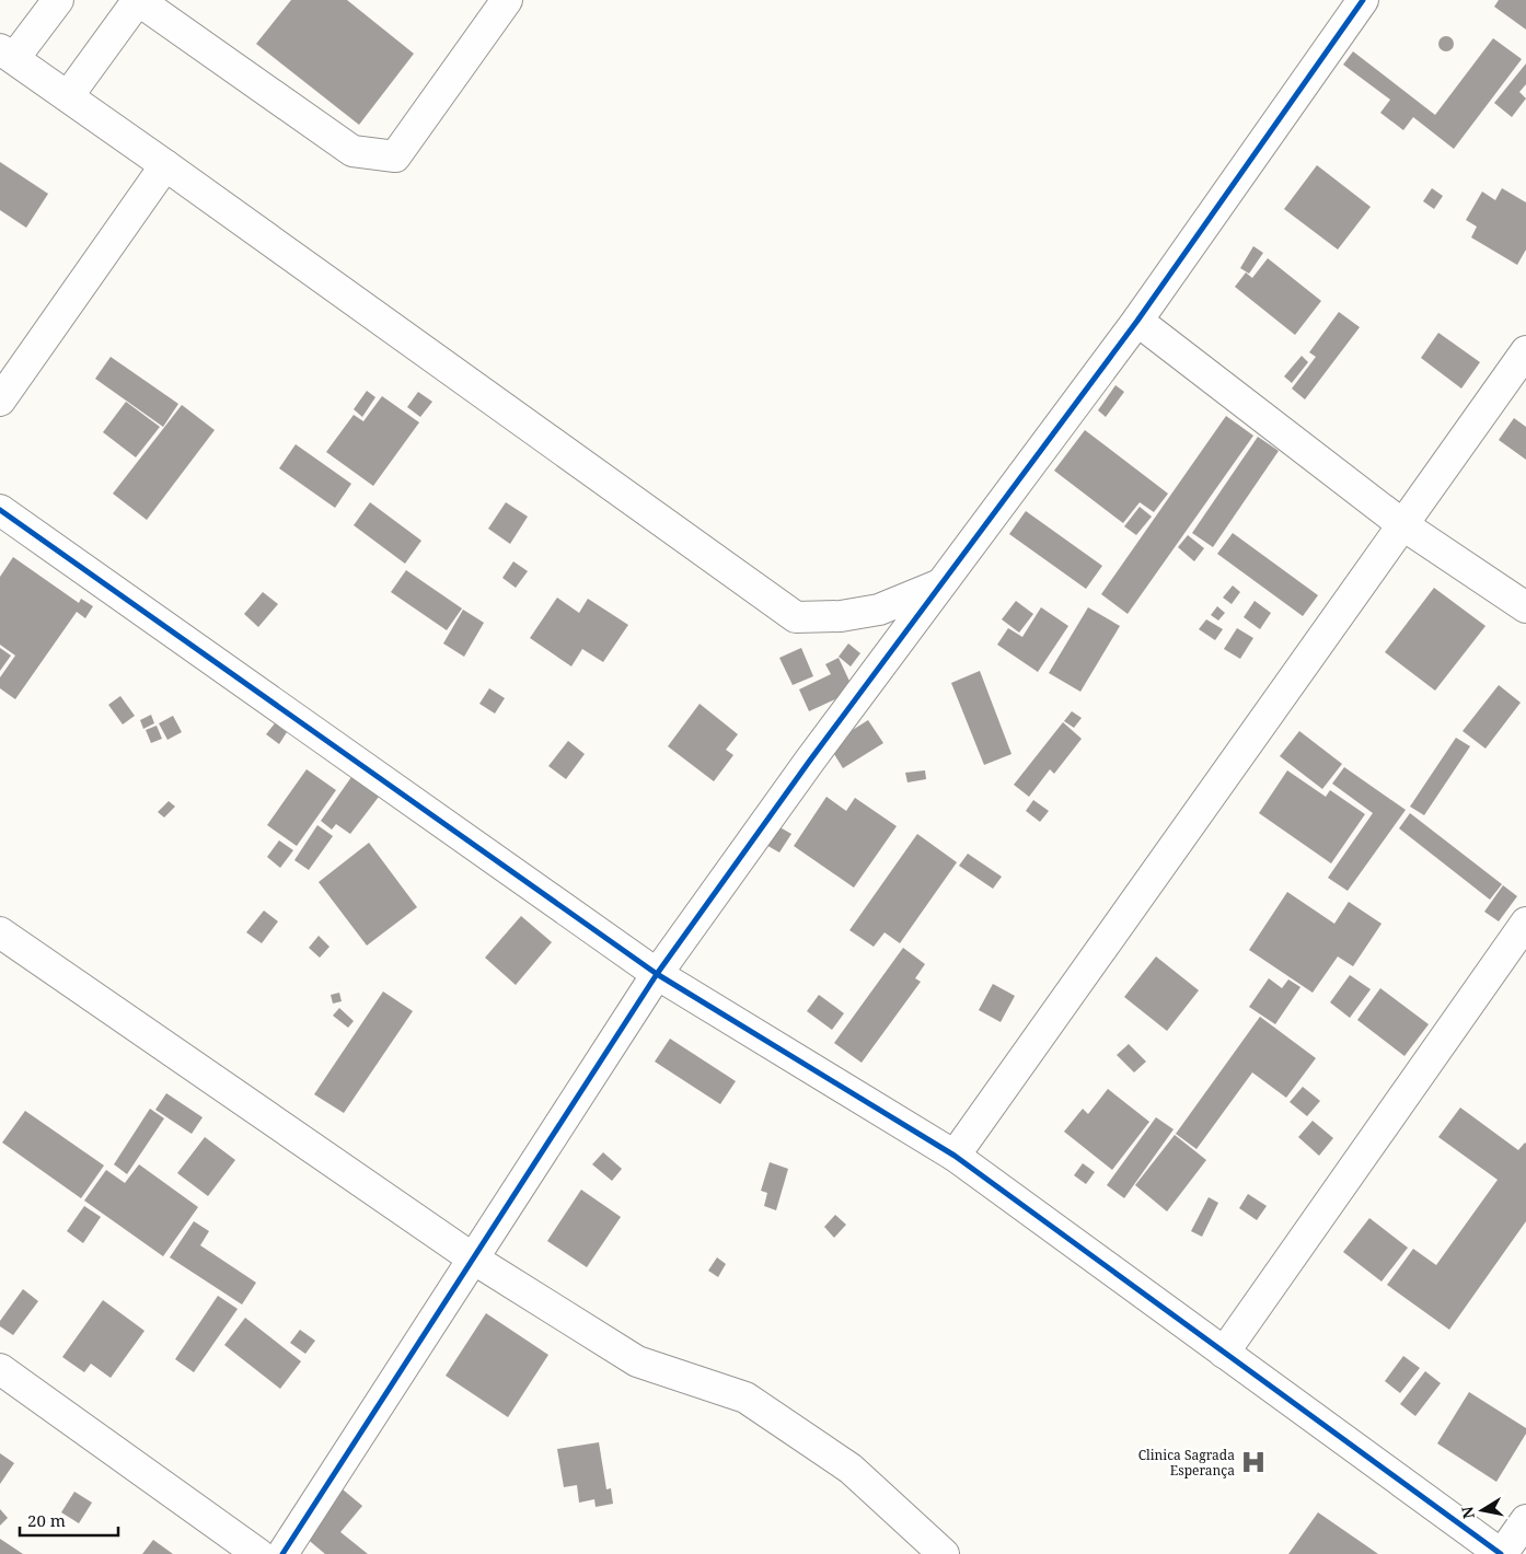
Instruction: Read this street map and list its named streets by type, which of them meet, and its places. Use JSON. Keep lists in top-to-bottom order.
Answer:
{
  "places": {
    "hospital": ["Clinica Sagrada Esperança"]
  },
  "scale_bar": "20 m",
  "north": "left"
}
